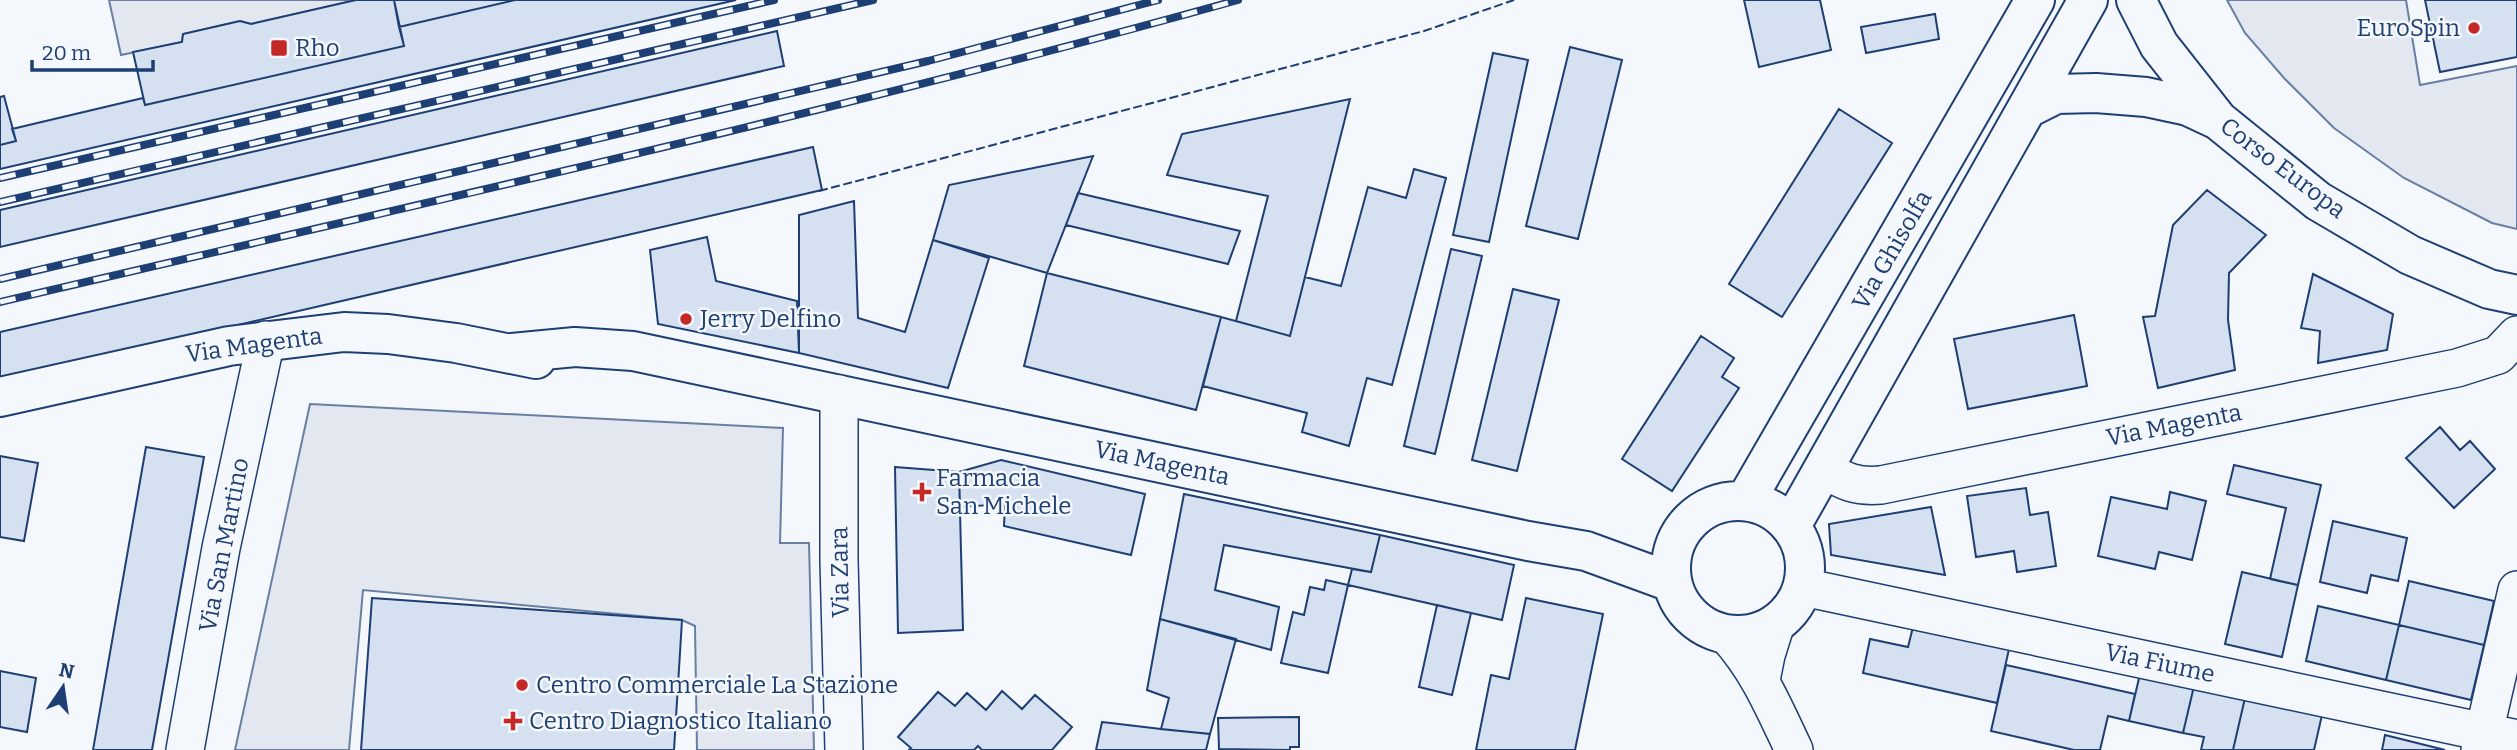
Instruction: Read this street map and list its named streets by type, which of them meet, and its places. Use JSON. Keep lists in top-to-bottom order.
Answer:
{
  "streets": {
    "street": [
      "Corso Europa",
      "Via Ghisolfa",
      "Via Magenta",
      "Via San Martino",
      "Via Zara",
      "Via Fiume"
    ]
  },
  "crossings": [
    ["Via Ghisolfa", "Via Magenta"],
    ["Via Ghisolfa", "Via Fiume"],
    ["Via Magenta", "Via San Martino"],
    ["Via Magenta", "Via Zara"],
    ["Via Magenta", "Via Fiume"]
  ],
  "places": {
    "other": ["EuroSpin", "Jerry Delfino", "Centro Commerciale La Stazione"],
    "transit": ["Rho"],
    "health": ["Farmacia San Michele", "Centro Diagnostico Italiano"]
  },
  "scale_bar": "20 m",
  "north": "top"
}
